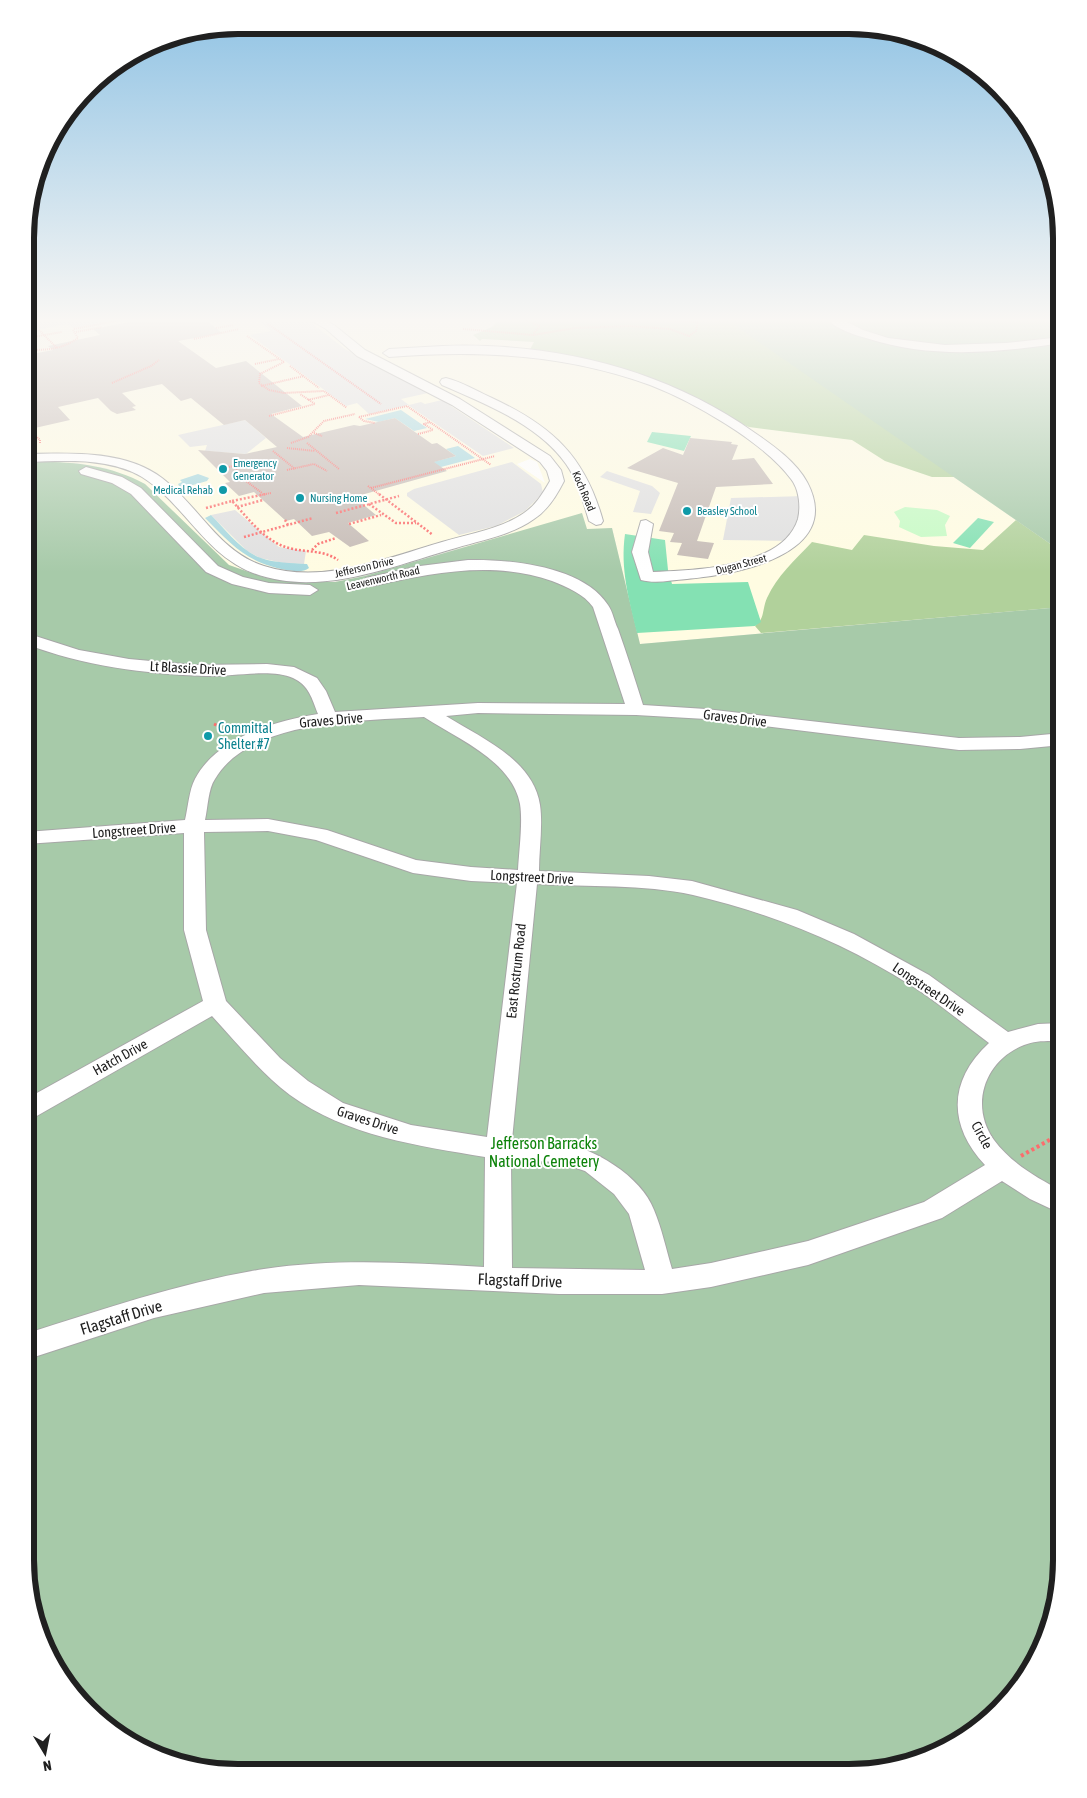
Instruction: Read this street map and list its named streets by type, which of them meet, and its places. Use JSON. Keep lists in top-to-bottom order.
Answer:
{
  "streets": {
    "street": [
      "Koch Road",
      "Dugan Street",
      "Jefferson Drive",
      "Leavenworth Road",
      "Lt Blassie Drive",
      "Graves Drive",
      "Longstreet Drive",
      "East Rostrum Road",
      "Hatch Drive",
      "Circle",
      "Flagstaff Drive"
    ]
  },
  "crossings": [
    ["Leavenworth Road", "Graves Drive"],
    ["Lt Blassie Drive", "Graves Drive"],
    ["Graves Drive", "Longstreet Drive"],
    ["Graves Drive", "East Rostrum Road"],
    ["Graves Drive", "Hatch Drive"],
    ["Graves Drive", "Flagstaff Drive"],
    ["Longstreet Drive", "East Rostrum Road"],
    ["Longstreet Drive", "Circle"],
    ["East Rostrum Road", "Flagstaff Drive"],
    ["Circle", "Flagstaff Drive"]
  ],
  "parks": ["Jefferson Barracks National Cemetery"],
  "places": [
    "Emergency Generator",
    "Medical Rehab",
    "Nursing Home",
    "Beasley School",
    "Committal Shelter #7"
  ],
  "north": "bottom"
}
